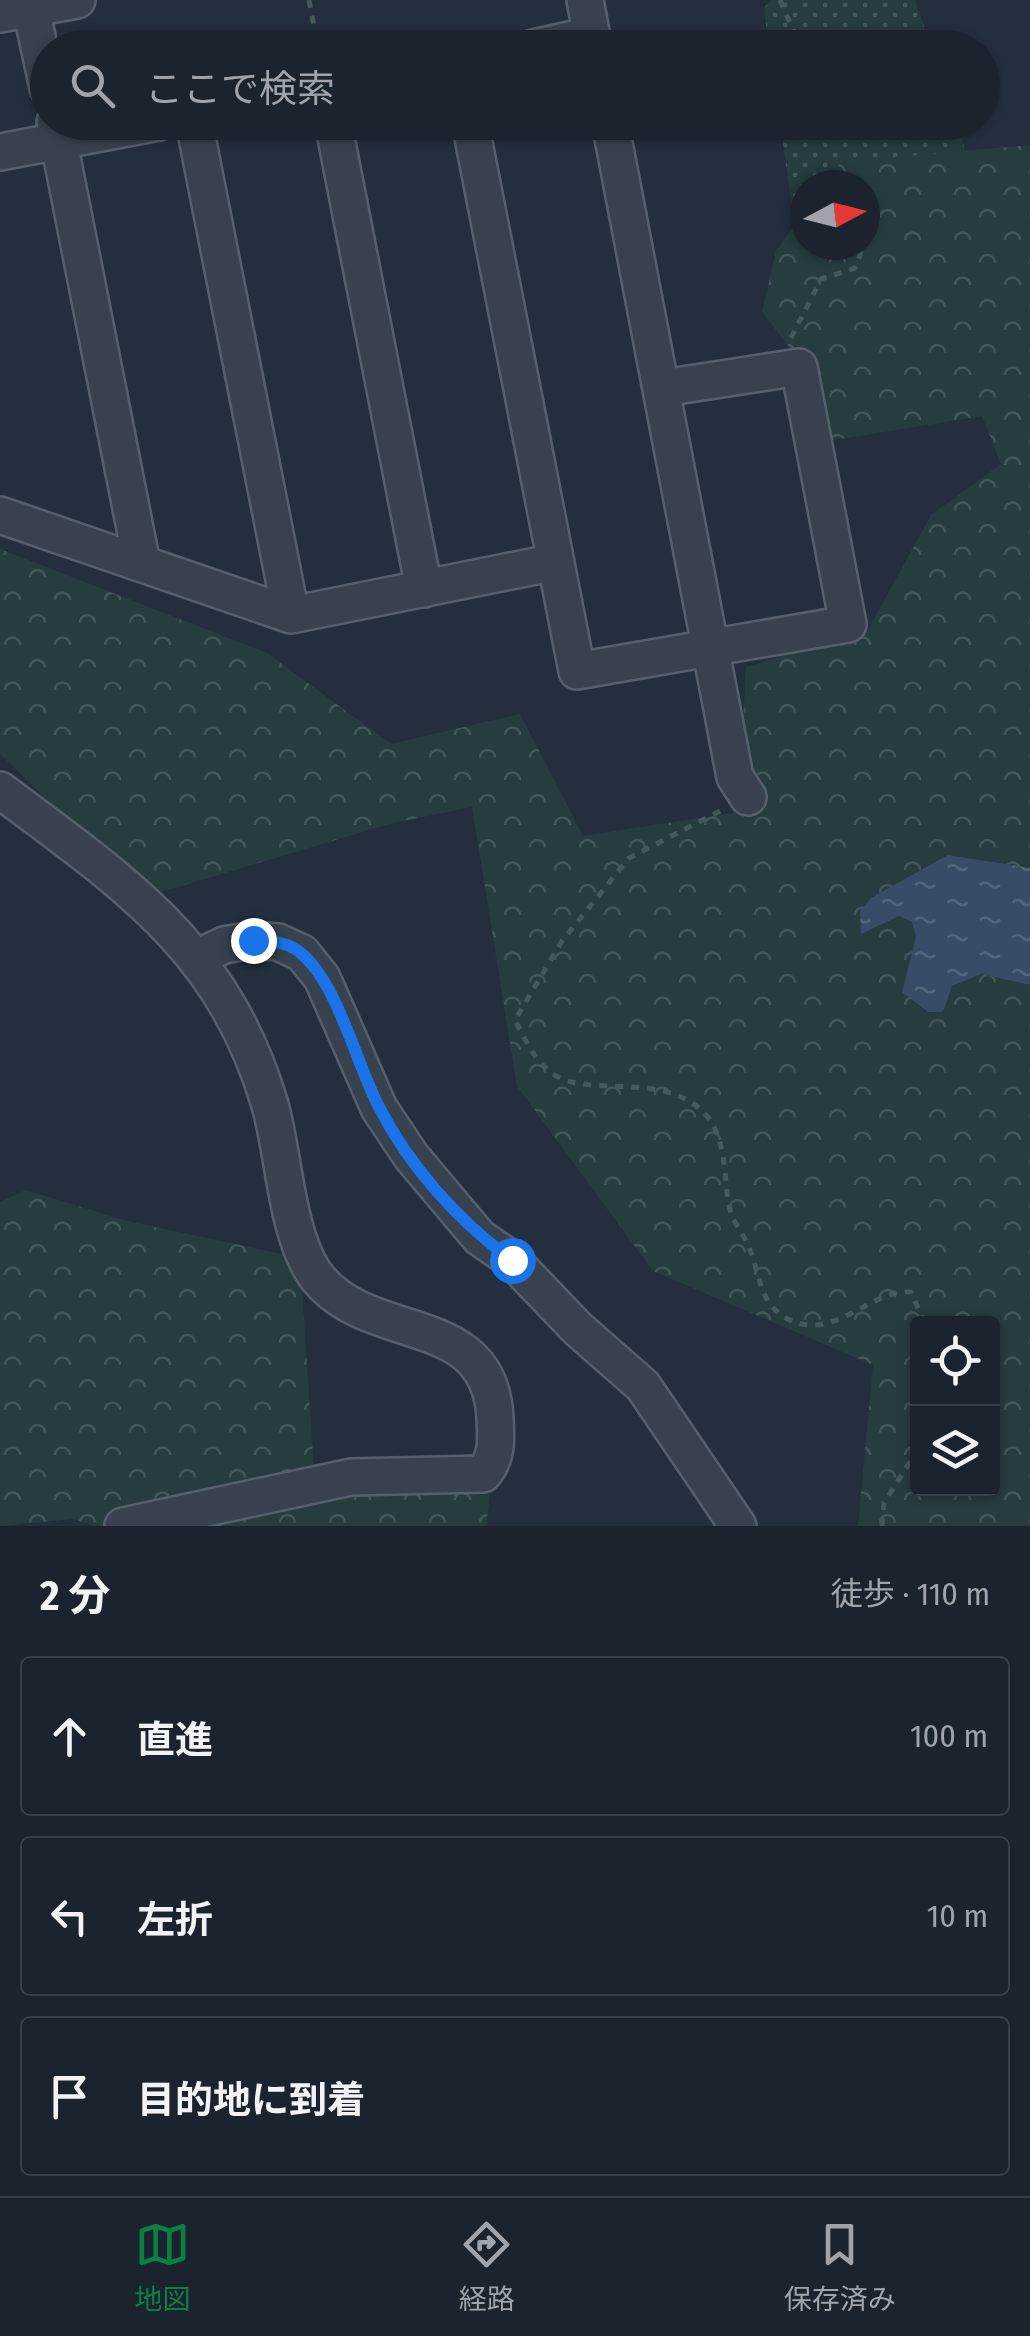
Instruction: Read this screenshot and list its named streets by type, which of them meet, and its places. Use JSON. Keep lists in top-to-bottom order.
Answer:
{
  "north": "right",
  "page": {
    "search": "ここで検索",
    "heading": ["2 分", "徒歩 · 110 m"],
    "list": [
      ["直進", "100 m"],
      ["左折", "10 m"],
      "目的地に到着"
    ],
    "nav": ["地図", "経路", "保存済み"]
  }
}
